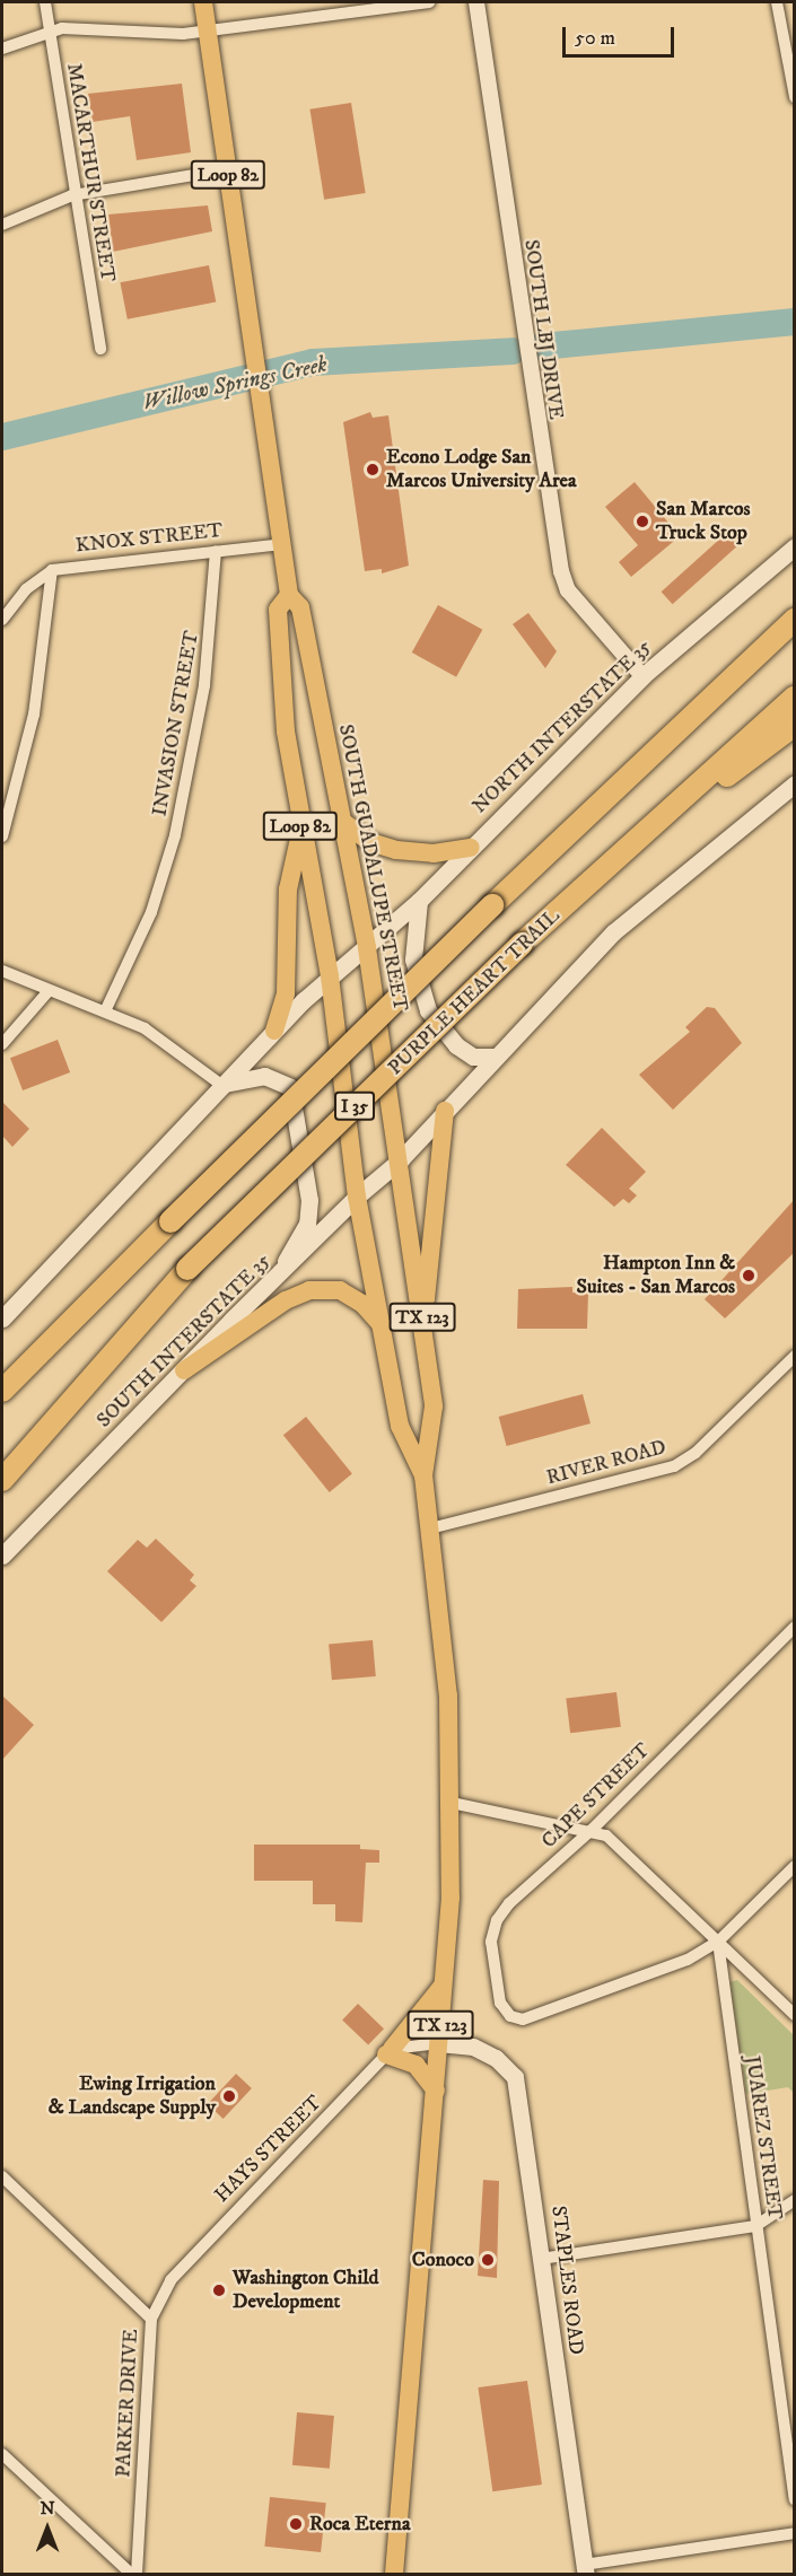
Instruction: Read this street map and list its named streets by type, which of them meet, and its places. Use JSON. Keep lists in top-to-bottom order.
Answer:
{
  "streets": {
    "highway": ["PURPLE HEART TRAIL", "I 35"],
    "main road": [
      "Loop 82",
      "NORTH INTERSTATE 35",
      "SOUTH GUADALUPE STREET",
      "TX 123",
      "SOUTH INTERSTATE 35",
      "STAPLES ROAD"
    ],
    "street": [
      "MACARTHUR STREET",
      "SOUTH LBJ DRIVE",
      "KNOX STREET",
      "INVASION STREET",
      "RIVER ROAD",
      "CAPE STREET",
      "JUAREZ STREET",
      "HAYS STREET",
      "PARKER DRIVE"
    ]
  },
  "crossings": [
    ["SOUTH LBJ DRIVE", "NORTH INTERSTATE 35"],
    ["KNOX STREET", "INVASION STREET"],
    ["KNOX STREET", "SOUTH GUADALUPE STREET"],
    ["NORTH INTERSTATE 35", "SOUTH GUADALUPE STREET"],
    ["SOUTH GUADALUPE STREET", "SOUTH INTERSTATE 35"],
    ["SOUTH GUADALUPE STREET", "RIVER ROAD"],
    ["SOUTH GUADALUPE STREET", "STAPLES ROAD"],
    ["CAPE STREET", "JUAREZ STREET"],
    ["HAYS STREET", "PARKER DRIVE"]
  ],
  "water": ["Willow Springs Creek"],
  "places": [
    "Econo Lodge San Marcos University Area",
    "San Marcos Truck Stop",
    "Hampton Inn & Suites - San Marcos",
    "Ewing Irrigation & Landscape Supply",
    "Conoco",
    "Washington Child Development",
    "Roca Eterna"
  ],
  "scale_bar": "50 m",
  "north": "top"
}
